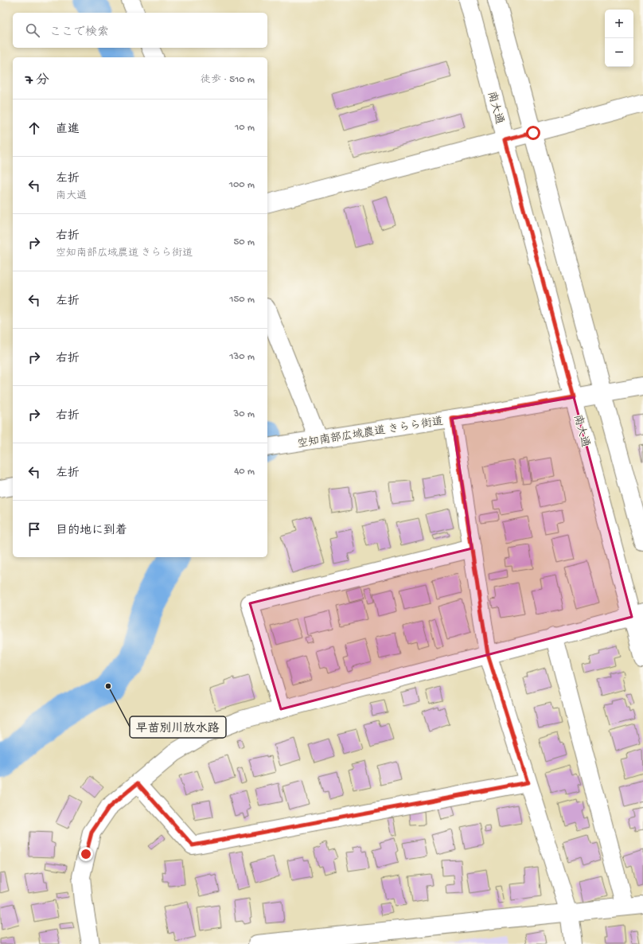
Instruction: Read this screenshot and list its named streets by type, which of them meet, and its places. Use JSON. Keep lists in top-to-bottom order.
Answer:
{
  "streets": {
    "street": ["南大通", "空知南部広域農道 きらら街道"]
  },
  "crossings": [
    ["南大通", "空知南部広域農道 きらら街道"]
  ],
  "places": ["早苗別川放水路"],
  "page": {
    "map_buttons": ["+", "−"],
    "search": "ここで検索",
    "heading": ["7 分", "徒歩 · 510 m"],
    "list": [
      ["直進", "10 m"],
      ["左折", "南大通", "100 m"],
      ["右折", "空知南部広域農道 きらら街道", "50 m"],
      ["左折", "150 m"],
      ["右折", "130 m"],
      ["右折", "30 m"],
      ["左折", "40 m"],
      "目的地に到着"
    ]
  }
}
